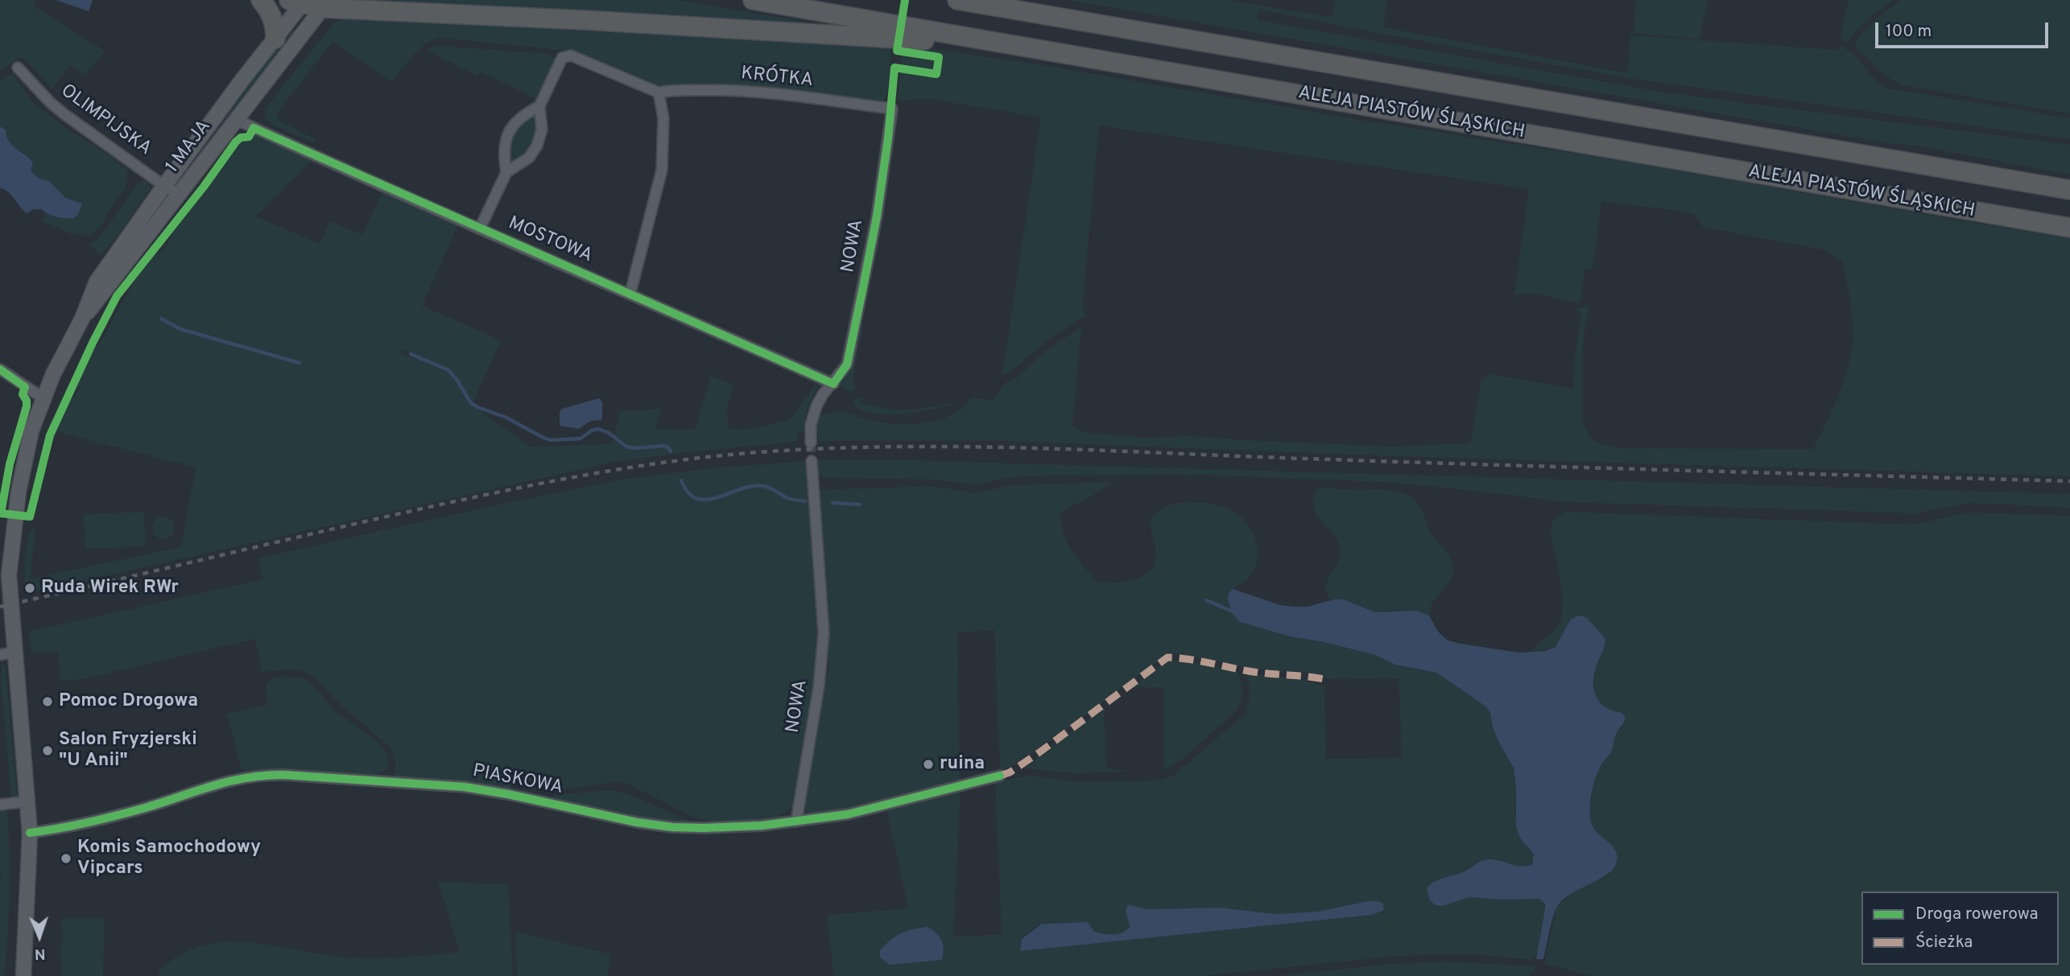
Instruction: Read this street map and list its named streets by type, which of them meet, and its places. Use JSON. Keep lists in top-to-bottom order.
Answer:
{
  "streets": {
    "highway": ["ALEJA PIASTÓW ŚLĄSKICH"],
    "main road": ["1 MAJA"],
    "street": [
      "KRÓTKA",
      "OLIMPIJSKA",
      "MOSTOWA",
      "NOWA",
      "PIASKOWA"
    ]
  },
  "crossings": [
    ["KRÓTKA", "NOWA"],
    ["OLIMPIJSKA", "1 MAJA"],
    ["1 MAJA", "MOSTOWA"],
    ["1 MAJA", "PIASKOWA"],
    ["MOSTOWA", "NOWA"],
    ["NOWA", "PIASKOWA"]
  ],
  "places": [
    "Ruda Wirek RWr",
    "Pomoc Drogowa",
    "Salon Fryzjerski \"U Anii\"",
    "ruina",
    "Komis Samochodowy Vipcars"
  ],
  "legend": ["Droga rowerowa", "Ścieżka"],
  "scale_bar": "100 m",
  "north": "bottom"
}
